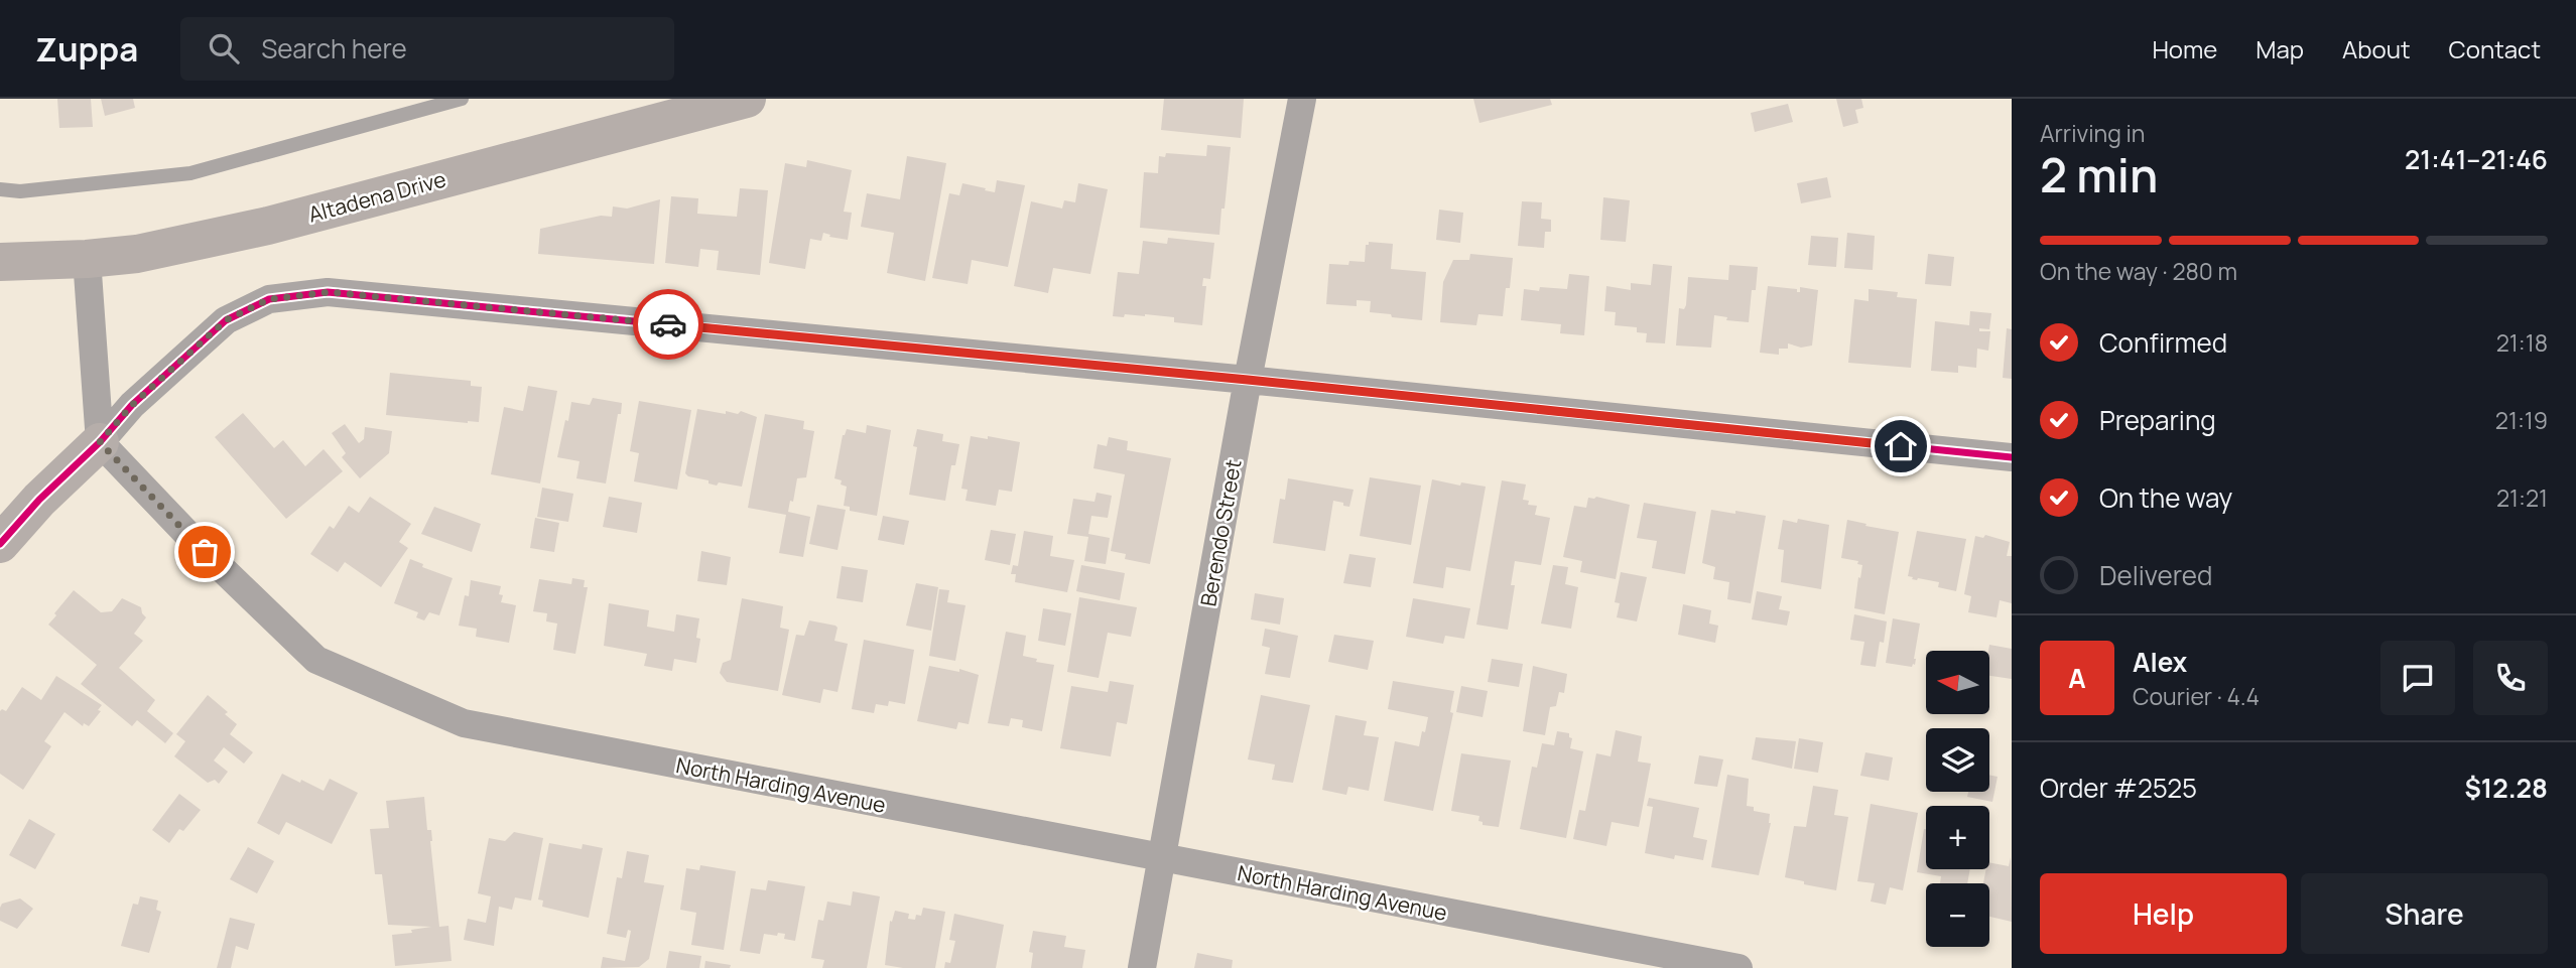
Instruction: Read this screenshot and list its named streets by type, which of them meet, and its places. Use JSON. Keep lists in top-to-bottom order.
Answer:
{
  "streets": {
    "main road": ["Altadena Drive"],
    "street": ["Berendo Street", "North Harding Avenue"]
  },
  "crossings": [
    ["Berendo Street", "North Harding Avenue"]
  ],
  "north": "left",
  "page": {
    "header": "Zuppa",
    "search": "Search here",
    "nav": [
      "Home",
      "Map",
      "About",
      "Contact"
    ],
    "heading": ["2 min", "Arriving in", "21:41–21:46"],
    "panel": [
      "Alex",
      "Courier · 4.4",
      "Order #2525",
      "$12.28"
    ],
    "bar": "On the way · 280 m",
    "list": [
      ["Confirmed", "21:18"],
      ["Preparing", "21:19"],
      ["On the way", "21:21"],
      "Delivered"
    ],
    "round": "A",
    "map_buttons": ["+", "−"],
    "buttons": ["Help", "Share"]
  }
}
